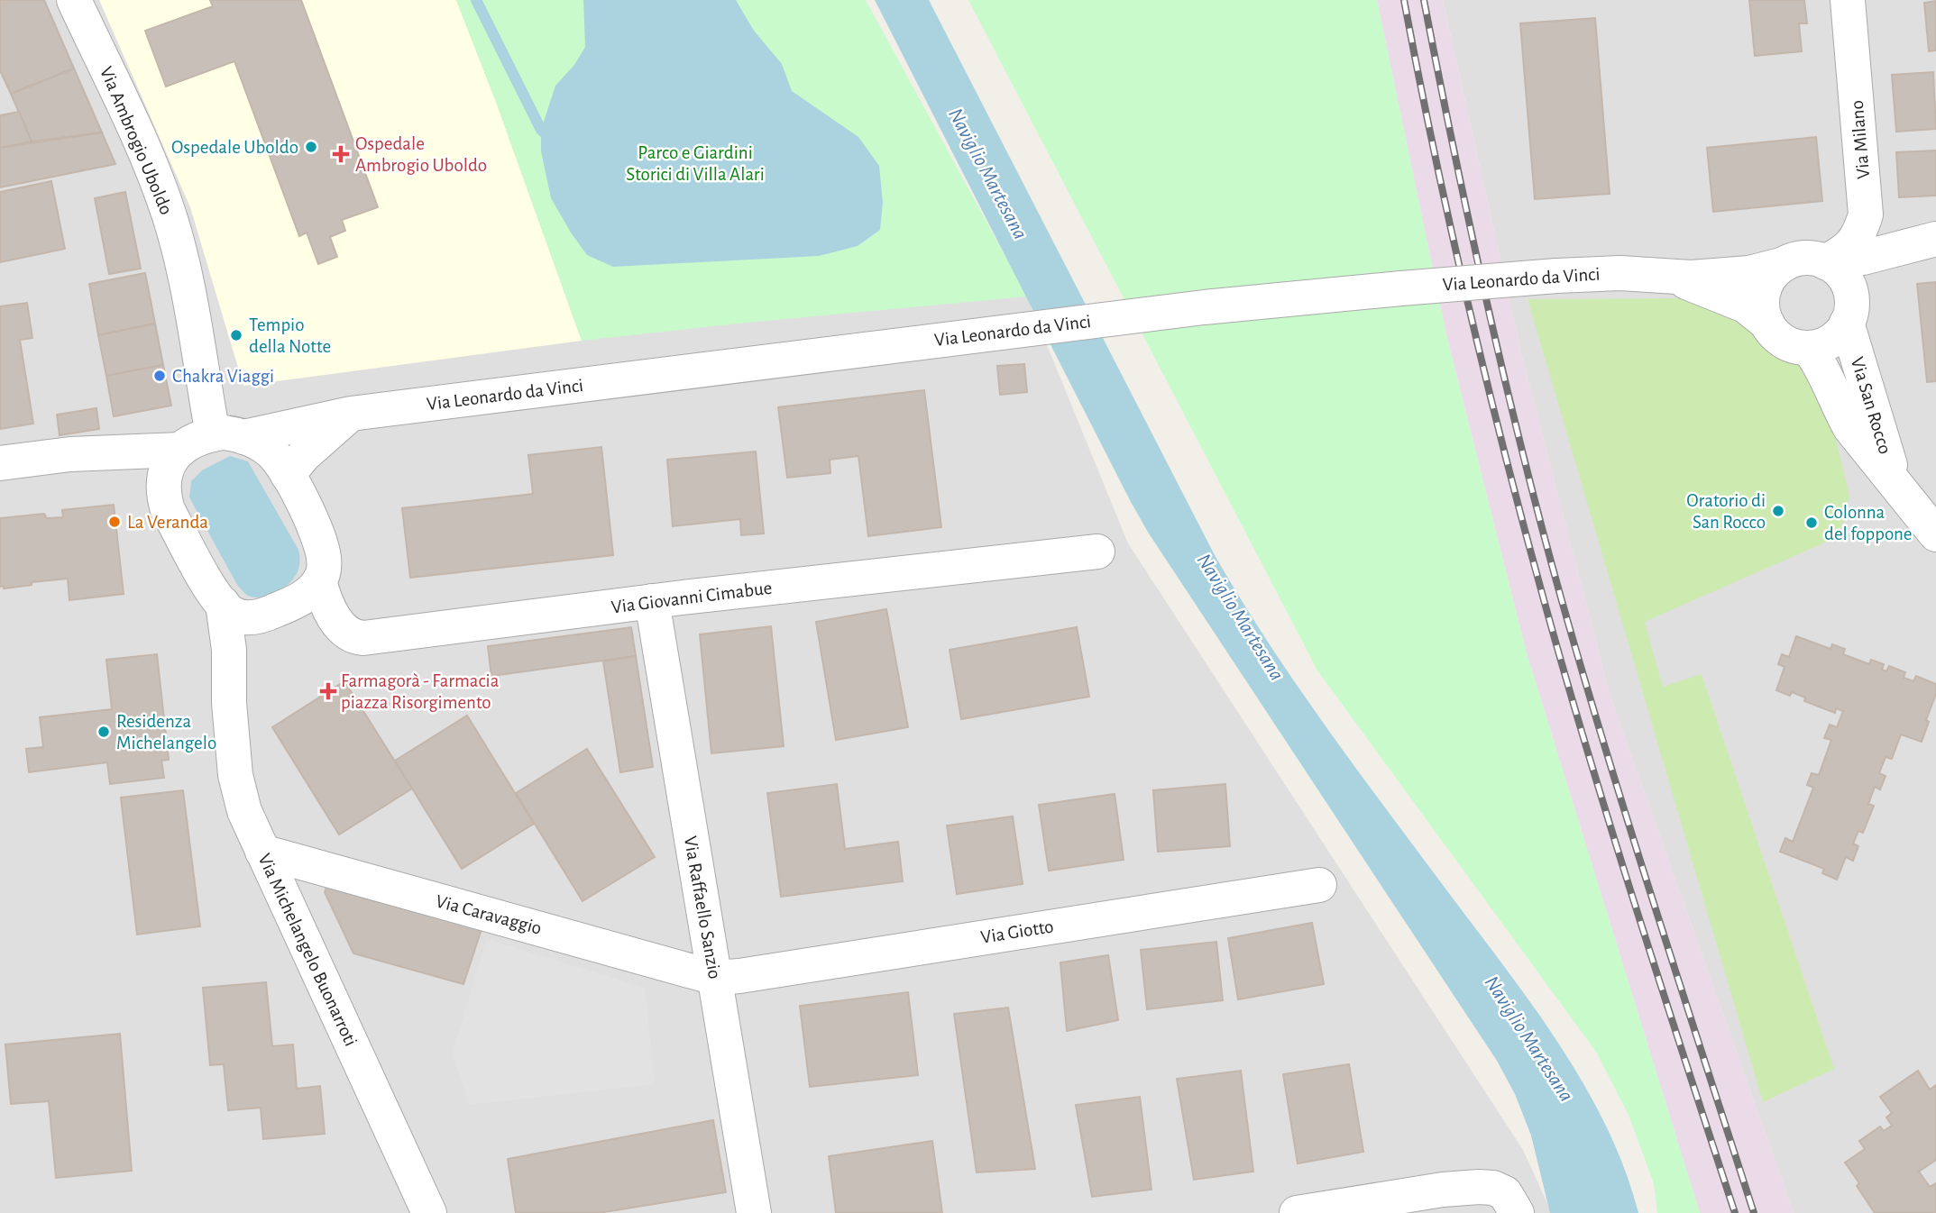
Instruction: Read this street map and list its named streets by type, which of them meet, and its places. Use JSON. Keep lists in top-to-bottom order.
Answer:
{
  "streets": {
    "street": [
      "Via Milano",
      "Via Ambrogio Uboldo",
      "Via Leonardo da Vinci",
      "Via San Rocco",
      "Via Giovanni Cimabue",
      "Via Raffaello Sanzio",
      "Via Caravaggio",
      "Via Giotto",
      "Via Michelangelo Buonarroti"
    ]
  },
  "crossings": [
    ["Via Milano", "Via Leonardo da Vinci"],
    ["Via Milano", "Via San Rocco"],
    ["Via Ambrogio Uboldo", "Via Leonardo da Vinci"],
    ["Via Ambrogio Uboldo", "Via Giovanni Cimabue"],
    ["Via Ambrogio Uboldo", "Via Michelangelo Buonarroti"],
    ["Via Leonardo da Vinci", "Via San Rocco"],
    ["Via Leonardo da Vinci", "Via Giovanni Cimabue"],
    ["Via Leonardo da Vinci", "Via Michelangelo Buonarroti"],
    ["Via Giovanni Cimabue", "Via Raffaello Sanzio"],
    ["Via Giovanni Cimabue", "Via Michelangelo Buonarroti"],
    ["Via Raffaello Sanzio", "Via Caravaggio"],
    ["Via Raffaello Sanzio", "Via Giotto"],
    ["Via Caravaggio", "Via Giotto"],
    ["Via Caravaggio", "Via Michelangelo Buonarroti"]
  ],
  "water": ["Naviglio Martesana"],
  "parks": ["Parco e Giardini Storici di Villa Alari"],
  "places": {
    "other": [
      "Ospedale Uboldo",
      "Tempio della Notte",
      "Chakra Viaggi",
      "Oratorio di San Rocco",
      "La Veranda",
      "Colonna del foppone",
      "Residenza Michelangelo"
    ],
    "health": ["Ospedale Ambrogio Uboldo", "Farmagorà - Farmacia piazza Risorgimento"]
  }
}
